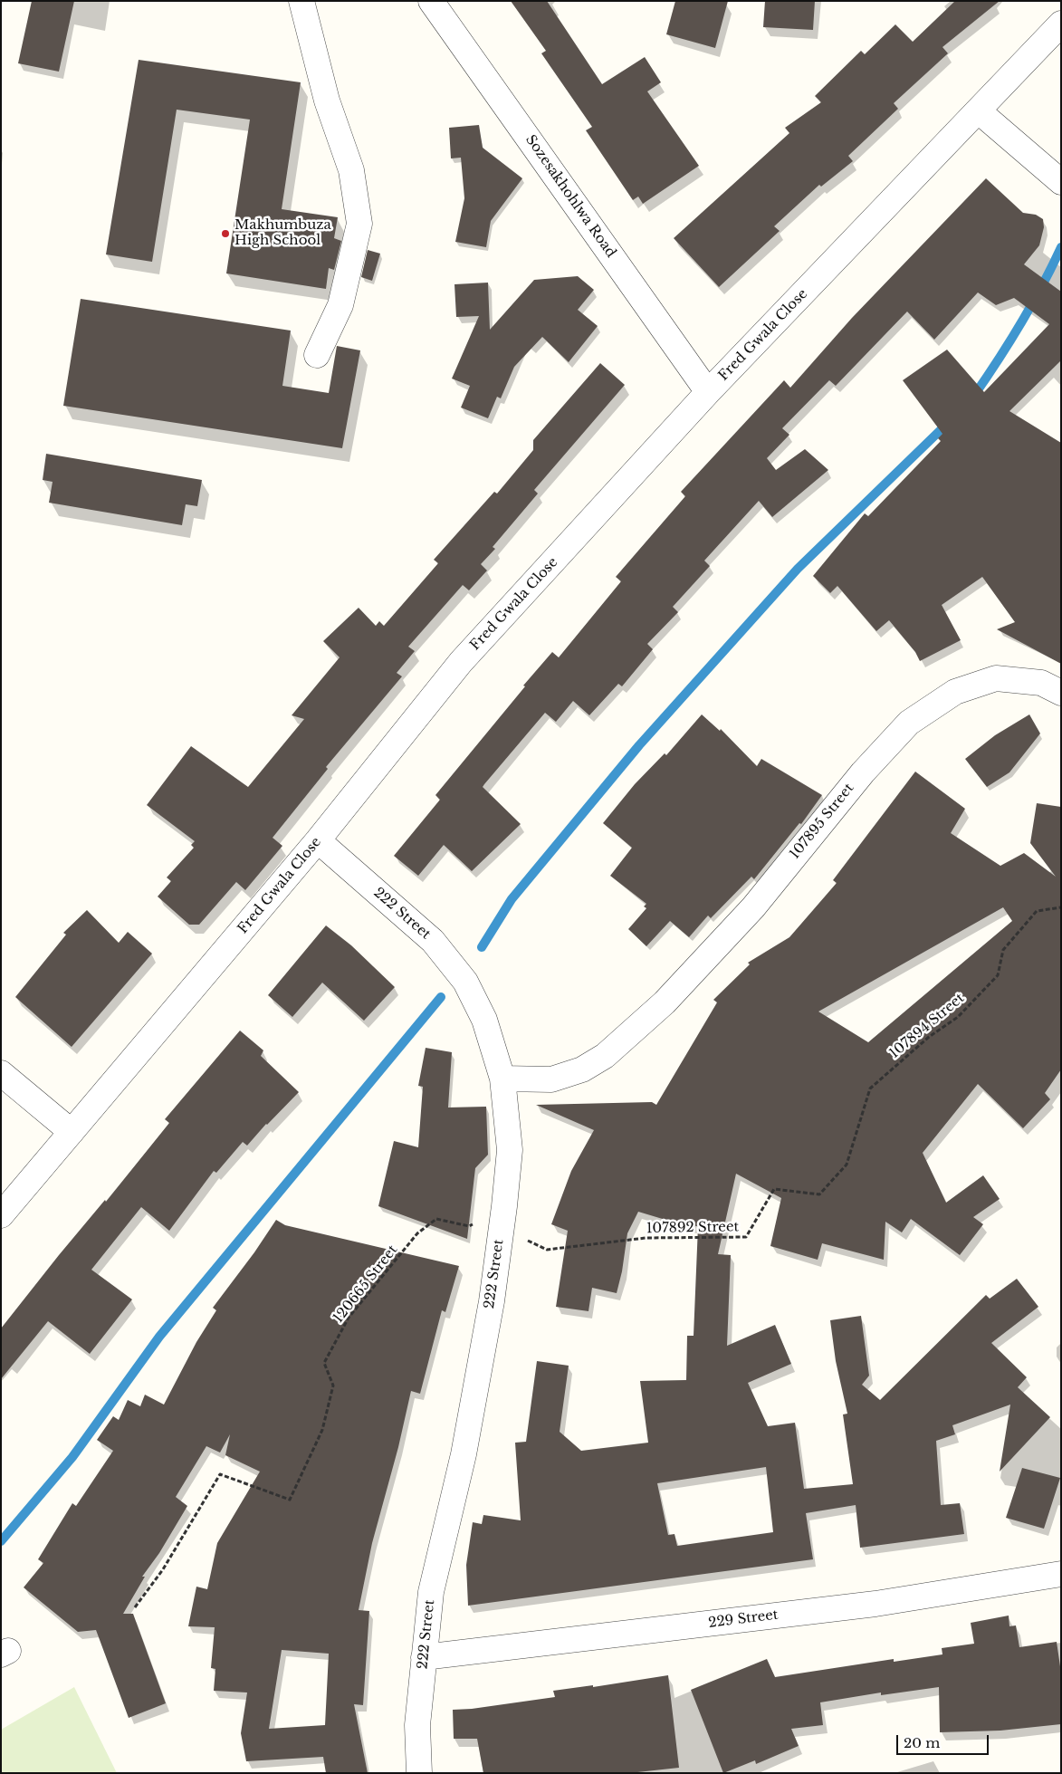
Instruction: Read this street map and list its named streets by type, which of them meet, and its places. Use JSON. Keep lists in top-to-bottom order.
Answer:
{
  "streets": {
    "street": [
      "Sozesakhohlwa Road",
      "Fred Gwala Close",
      "107895 Street",
      "222 Street",
      "229 Street"
    ],
    "path": ["107894 Street", "107892 Street", "120665 Street"]
  },
  "crossings": [
    ["Sozesakhohlwa Road", "Fred Gwala Close"],
    ["Fred Gwala Close", "222 Street"],
    ["107895 Street", "222 Street"],
    ["222 Street", "107892 Street"],
    ["222 Street", "120665 Street"],
    ["222 Street", "229 Street"],
    ["107894 Street", "107892 Street"],
    ["107892 Street", "120665 Street"]
  ],
  "places": ["Makhumbuza High School"],
  "scale_bar": "20 m"
}
